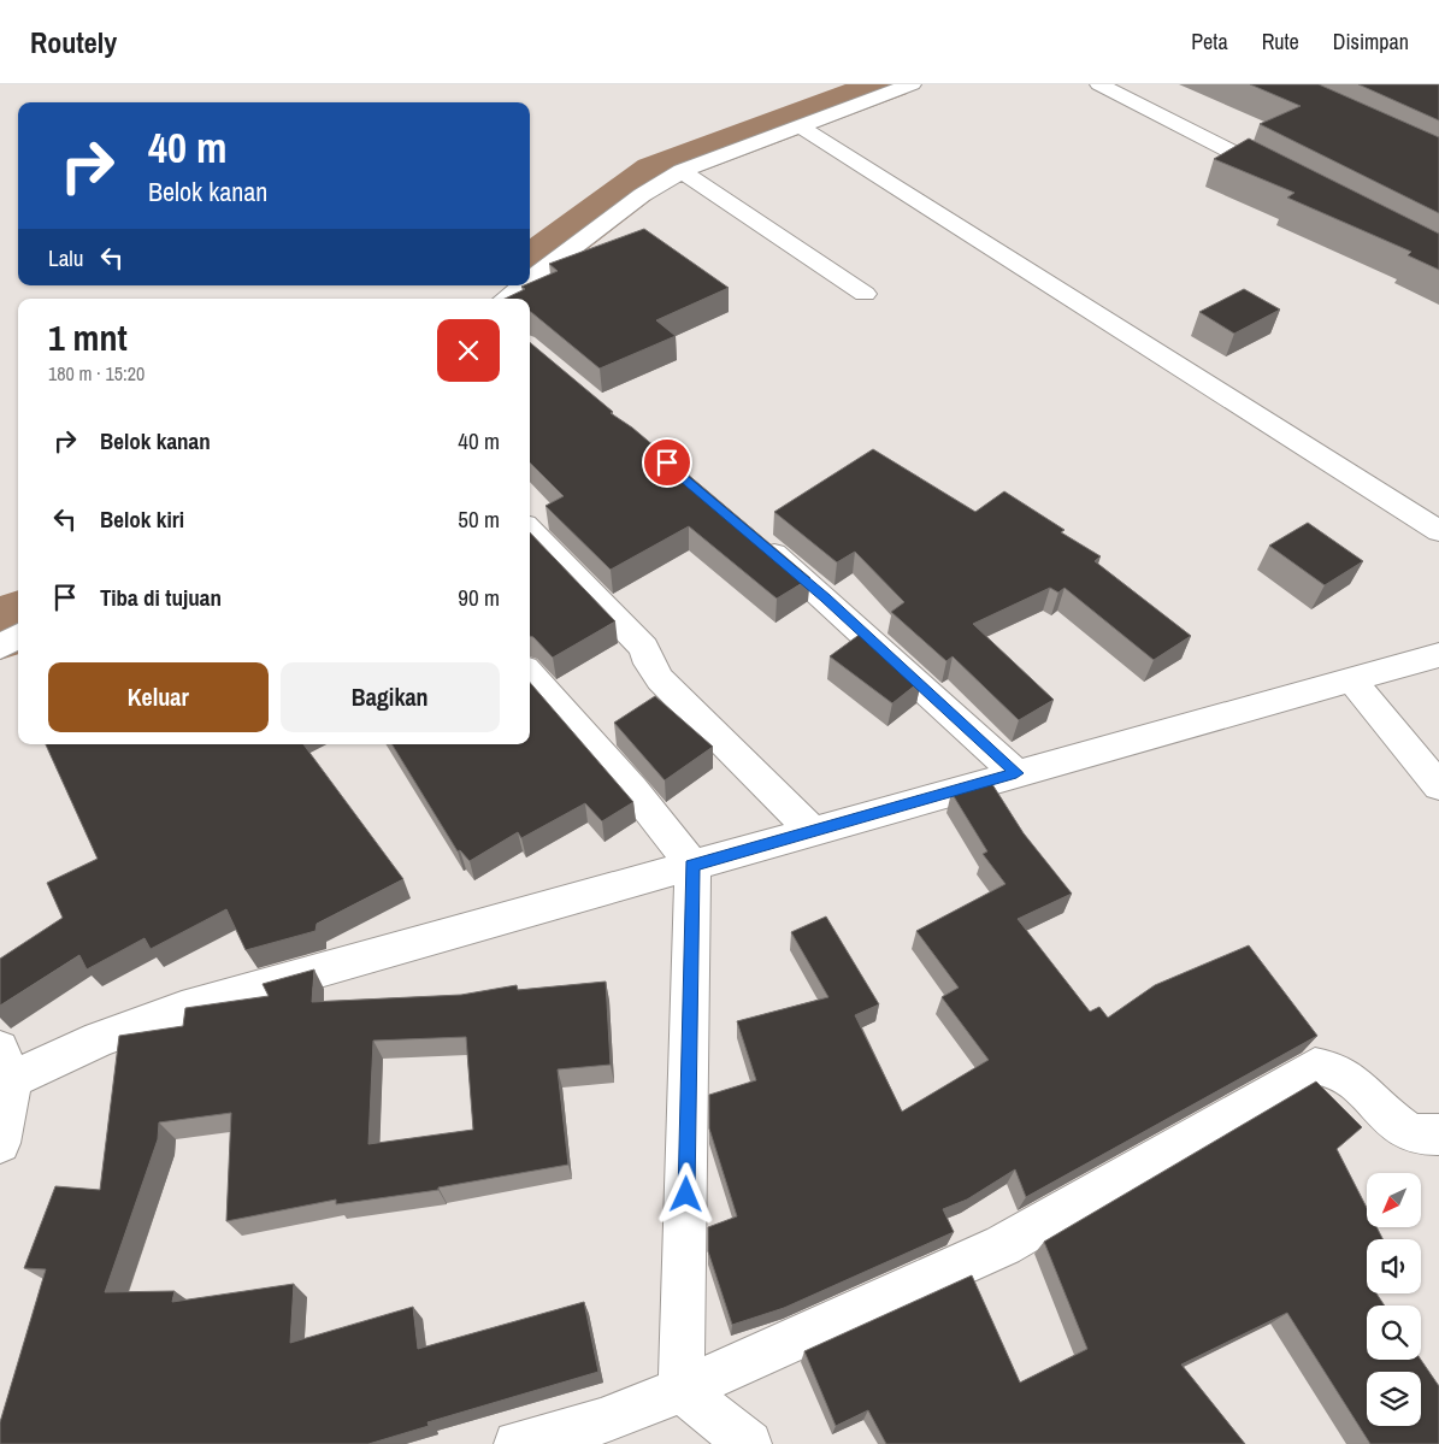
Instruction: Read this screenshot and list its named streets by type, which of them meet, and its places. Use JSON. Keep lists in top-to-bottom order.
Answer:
{
  "north": "bottom left",
  "page": {
    "header": "Routely",
    "nav": ["Peta", "Rute", "Disimpan"],
    "turn": ["40 m", "Belok kanan"],
    "then": "Lalu",
    "heading": ["1 mnt", "180 m · 15:20"],
    "list": [
      {
        "name": "Belok kanan",
        "value": "40 m"
      },
      {
        "name": "Belok kiri",
        "value": "50 m"
      },
      {
        "name": "Tiba di tujuan",
        "value": "90 m"
      }
    ],
    "buttons": ["Keluar", "Bagikan"]
  }
}
